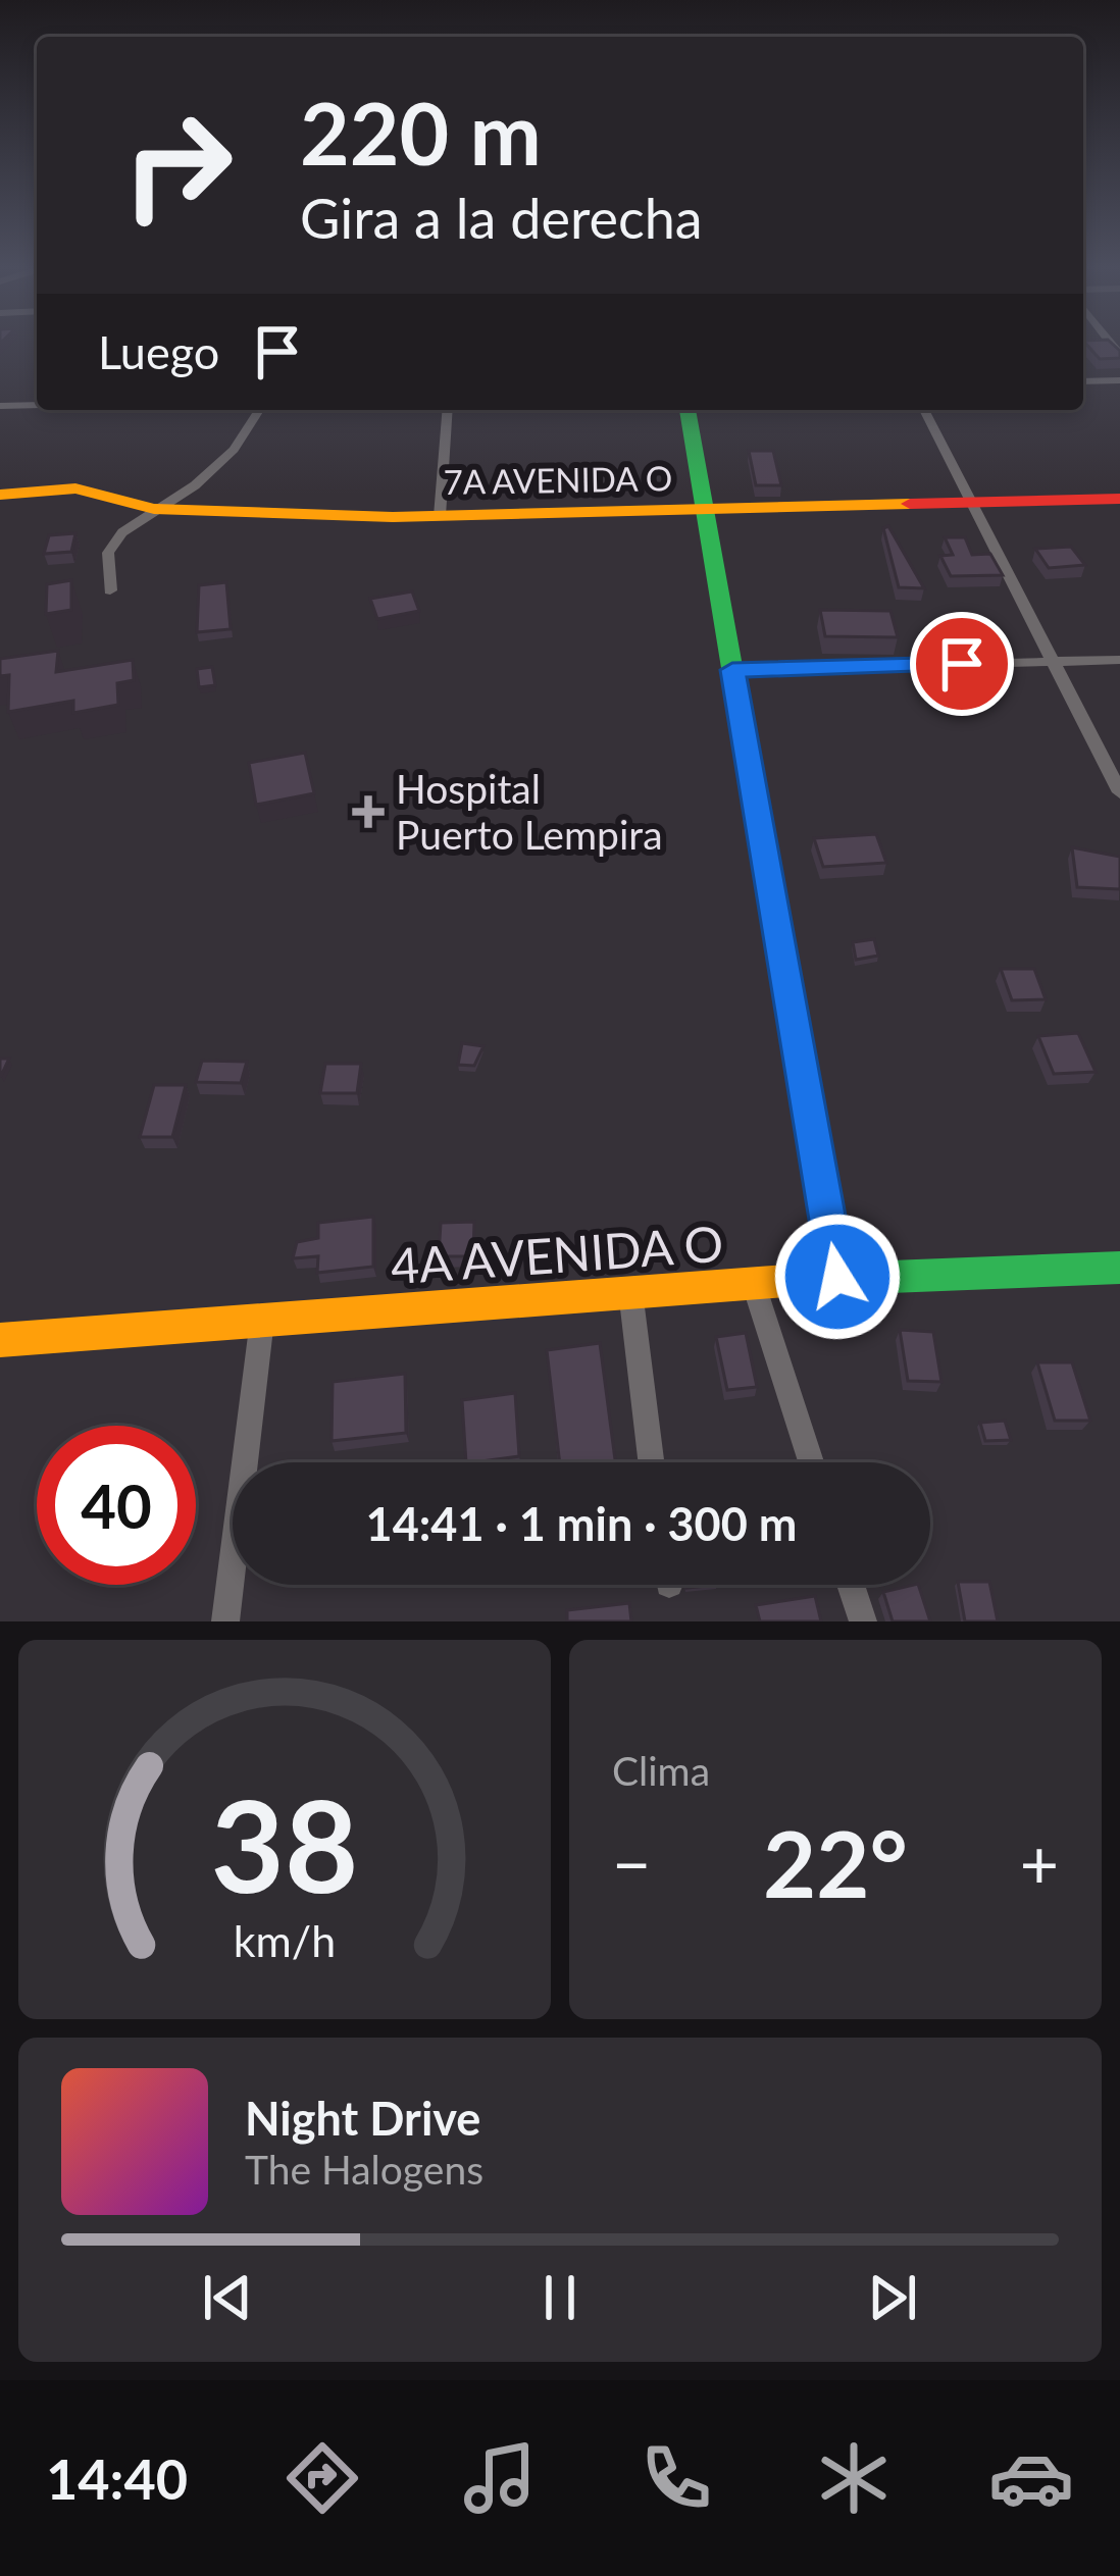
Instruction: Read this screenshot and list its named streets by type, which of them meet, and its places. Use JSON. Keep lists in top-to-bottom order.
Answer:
{
  "streets": {
    "street": ["7A AVENIDA O", "4A AVENIDA O"]
  },
  "places": {
    "health": ["Hospital Puerto Lempira"]
  },
  "page": {
    "turn": ["220 m", "Gira a la derecha"],
    "then": "Luego",
    "limit": "40",
    "trip": "14:41 · 1 min · 300 m",
    "tile": "Clima",
    "heat": ["−", "22°", "+"],
    "song": ["Night Drive", "The Halogens"],
    "tabs": "14:40",
    "gauge": ["38", "km/h"]
  }
}
